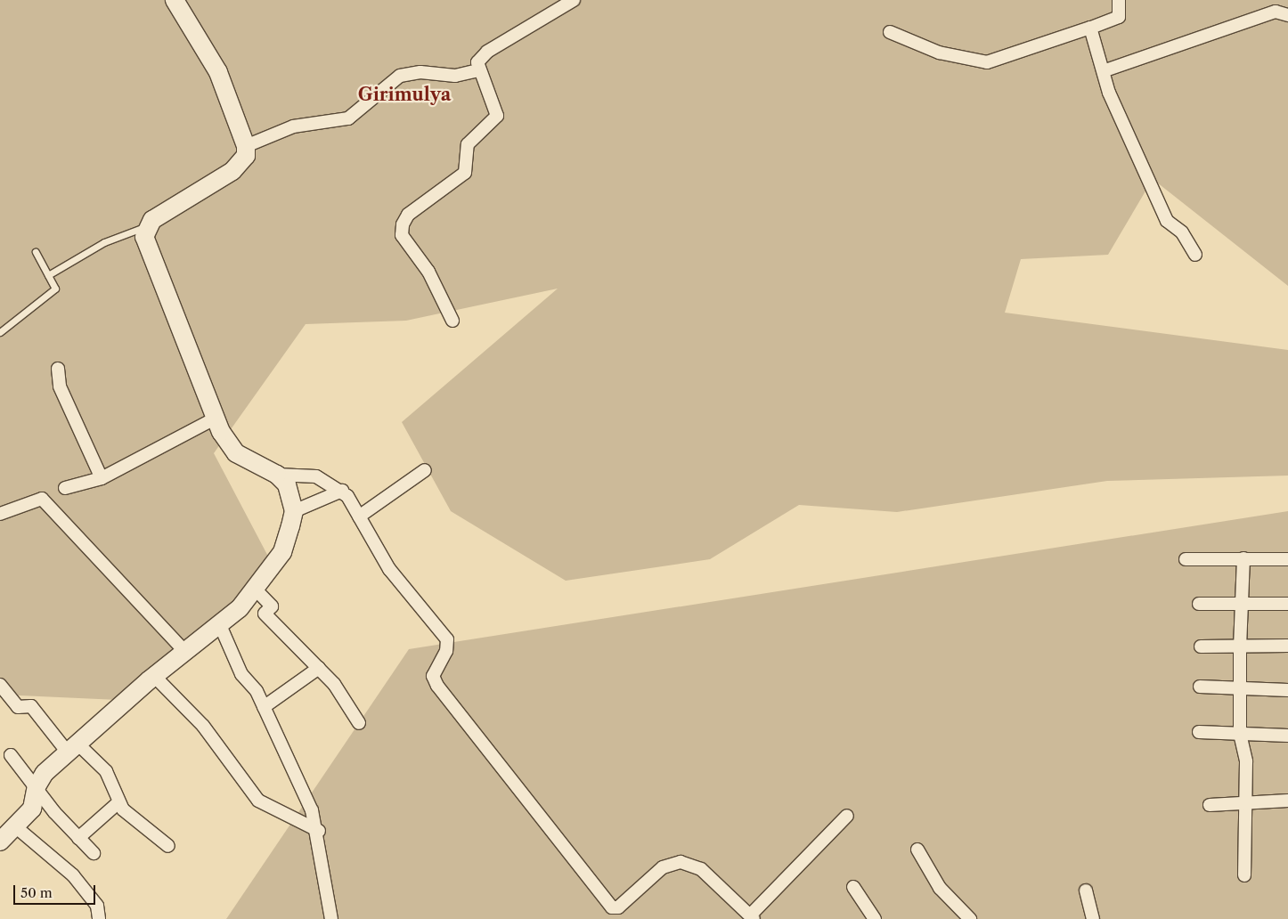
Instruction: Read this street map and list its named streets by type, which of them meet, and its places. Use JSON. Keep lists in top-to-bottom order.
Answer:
{
  "districts": ["Girimulya"],
  "scale_bar": "50 m"
}
